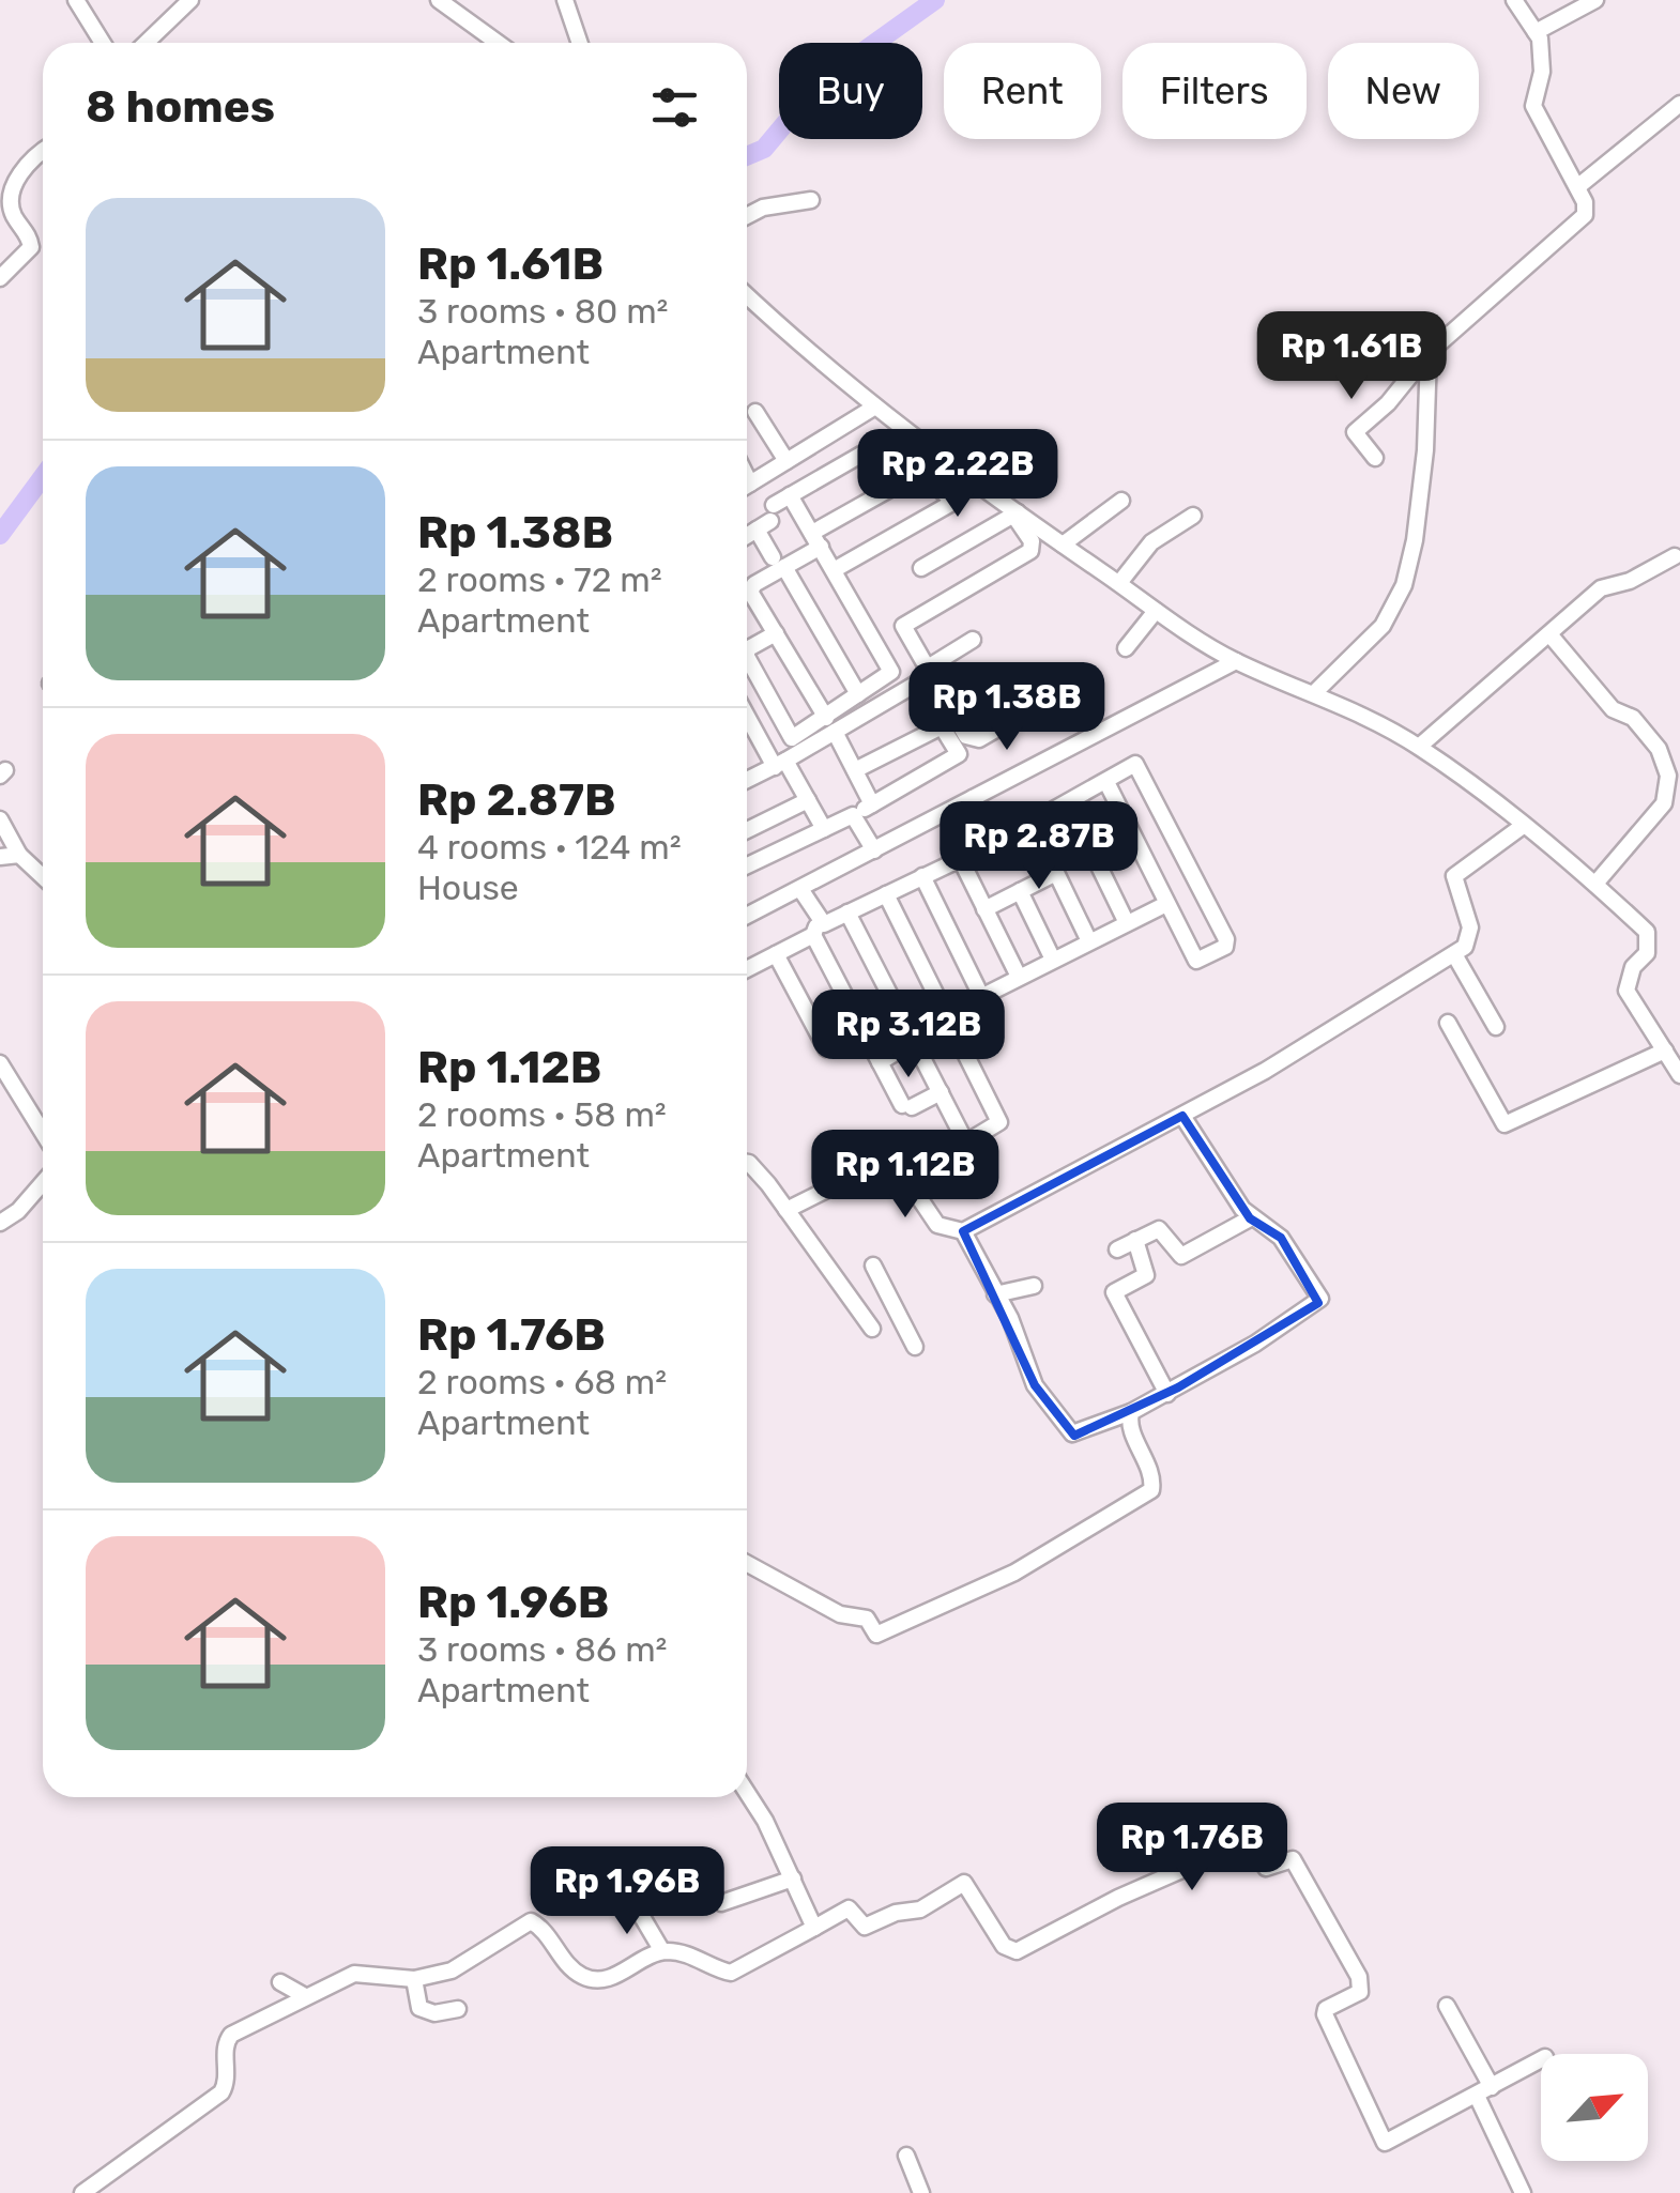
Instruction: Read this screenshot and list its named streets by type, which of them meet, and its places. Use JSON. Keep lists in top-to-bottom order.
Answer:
{
  "north": "top right",
  "page": {
    "chip": [
      "Buy",
      "Rent",
      "Filters",
      "New"
    ],
    "heading": "8 homes",
    "list": [
      {
        "name": "Rp 1.61B",
        "note": "3 rooms · 80 m² · Apartment"
      },
      {
        "name": "Rp 1.38B",
        "note": "2 rooms · 72 m² · Apartment"
      },
      {
        "name": "Rp 2.87B",
        "note": "4 rooms · 124 m² · House"
      },
      {
        "name": "Rp 1.12B",
        "note": "2 rooms · 58 m² · Apartment"
      },
      {
        "name": "Rp 1.76B",
        "note": "2 rooms · 68 m² · Apartment"
      },
      {
        "name": "Rp 1.96B",
        "note": "3 rooms · 86 m² · Apartment"
      }
    ],
    "price": [
      "Rp 1.61B",
      "Rp 2.22B",
      "Rp 1.38B",
      "Rp 2.87B",
      "Rp 3.12B",
      "Rp 1.12B",
      "Rp 1.76B",
      "Rp 1.96B"
    ]
  }
}
